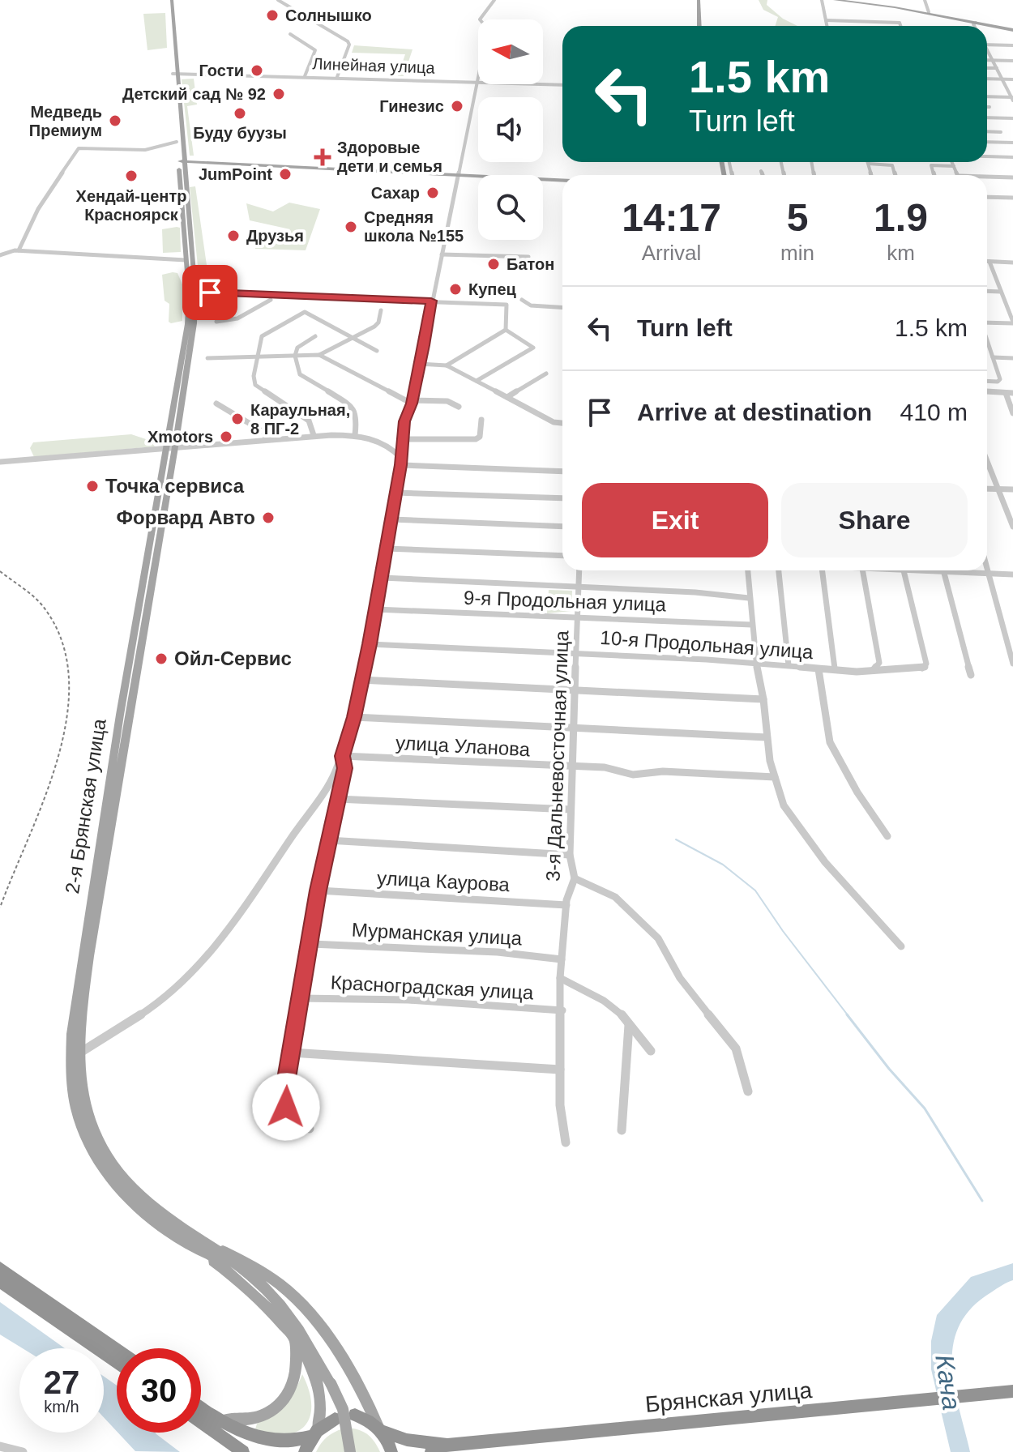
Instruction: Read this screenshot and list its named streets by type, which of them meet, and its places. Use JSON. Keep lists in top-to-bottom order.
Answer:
{
  "streets": {
    "highway": ["Брянская улица"],
    "main road": ["2-я Брянская улица"],
    "street": [
      "Линейная улица",
      "9-я Продольная улица",
      "10-я Продольная улица",
      "улица Уланова",
      "3-я Дальневосточная улица",
      "улица Каурова",
      "Мурманская улица",
      "Красноградская улица"
    ]
  },
  "crossings": [
    ["9-я Продольная улица", "3-я Дальневосточная улица"],
    ["10-я Продольная улица", "3-я Дальневосточная улица"],
    ["улица Уланова", "3-я Дальневосточная улица"],
    ["3-я Дальневосточная улица", "улица Каурова"],
    ["3-я Дальневосточная улица", "Мурманская улица"],
    ["3-я Дальневосточная улица", "Красноградская улица"]
  ],
  "water": ["Кача"],
  "places": {
    "other": [
      "Солнышко",
      "Гости",
      "Детский сад № 92",
      "Гинезис",
      "Буду буузы",
      "Медведь Премиум",
      "JumPoint",
      "Хендай-центр Красноярск",
      "Сахар",
      "Средняя школа №155",
      "Друзья",
      "Батон",
      "Купец",
      "Караульная, 8 ПГ-2",
      "Xmotors",
      "Точка сервиса",
      "Форвард Авто",
      "Ойл-Сервис"
    ],
    "health": ["Здоровые дети и семья"]
  },
  "north": "left",
  "page": {
    "turn": ["1.5 km", "Turn left"],
    "eta": [
      "14:17",
      "Arrival",
      "5",
      "min",
      "1.9",
      "km"
    ],
    "list": [
      {
        "name": "Turn left",
        "value": "1.5 km"
      },
      {
        "name": "Arrive at destination",
        "value": "410 m"
      }
    ],
    "buttons": ["Exit", "Share"],
    "speed": "27 km/h",
    "limit": "30"
  }
}
